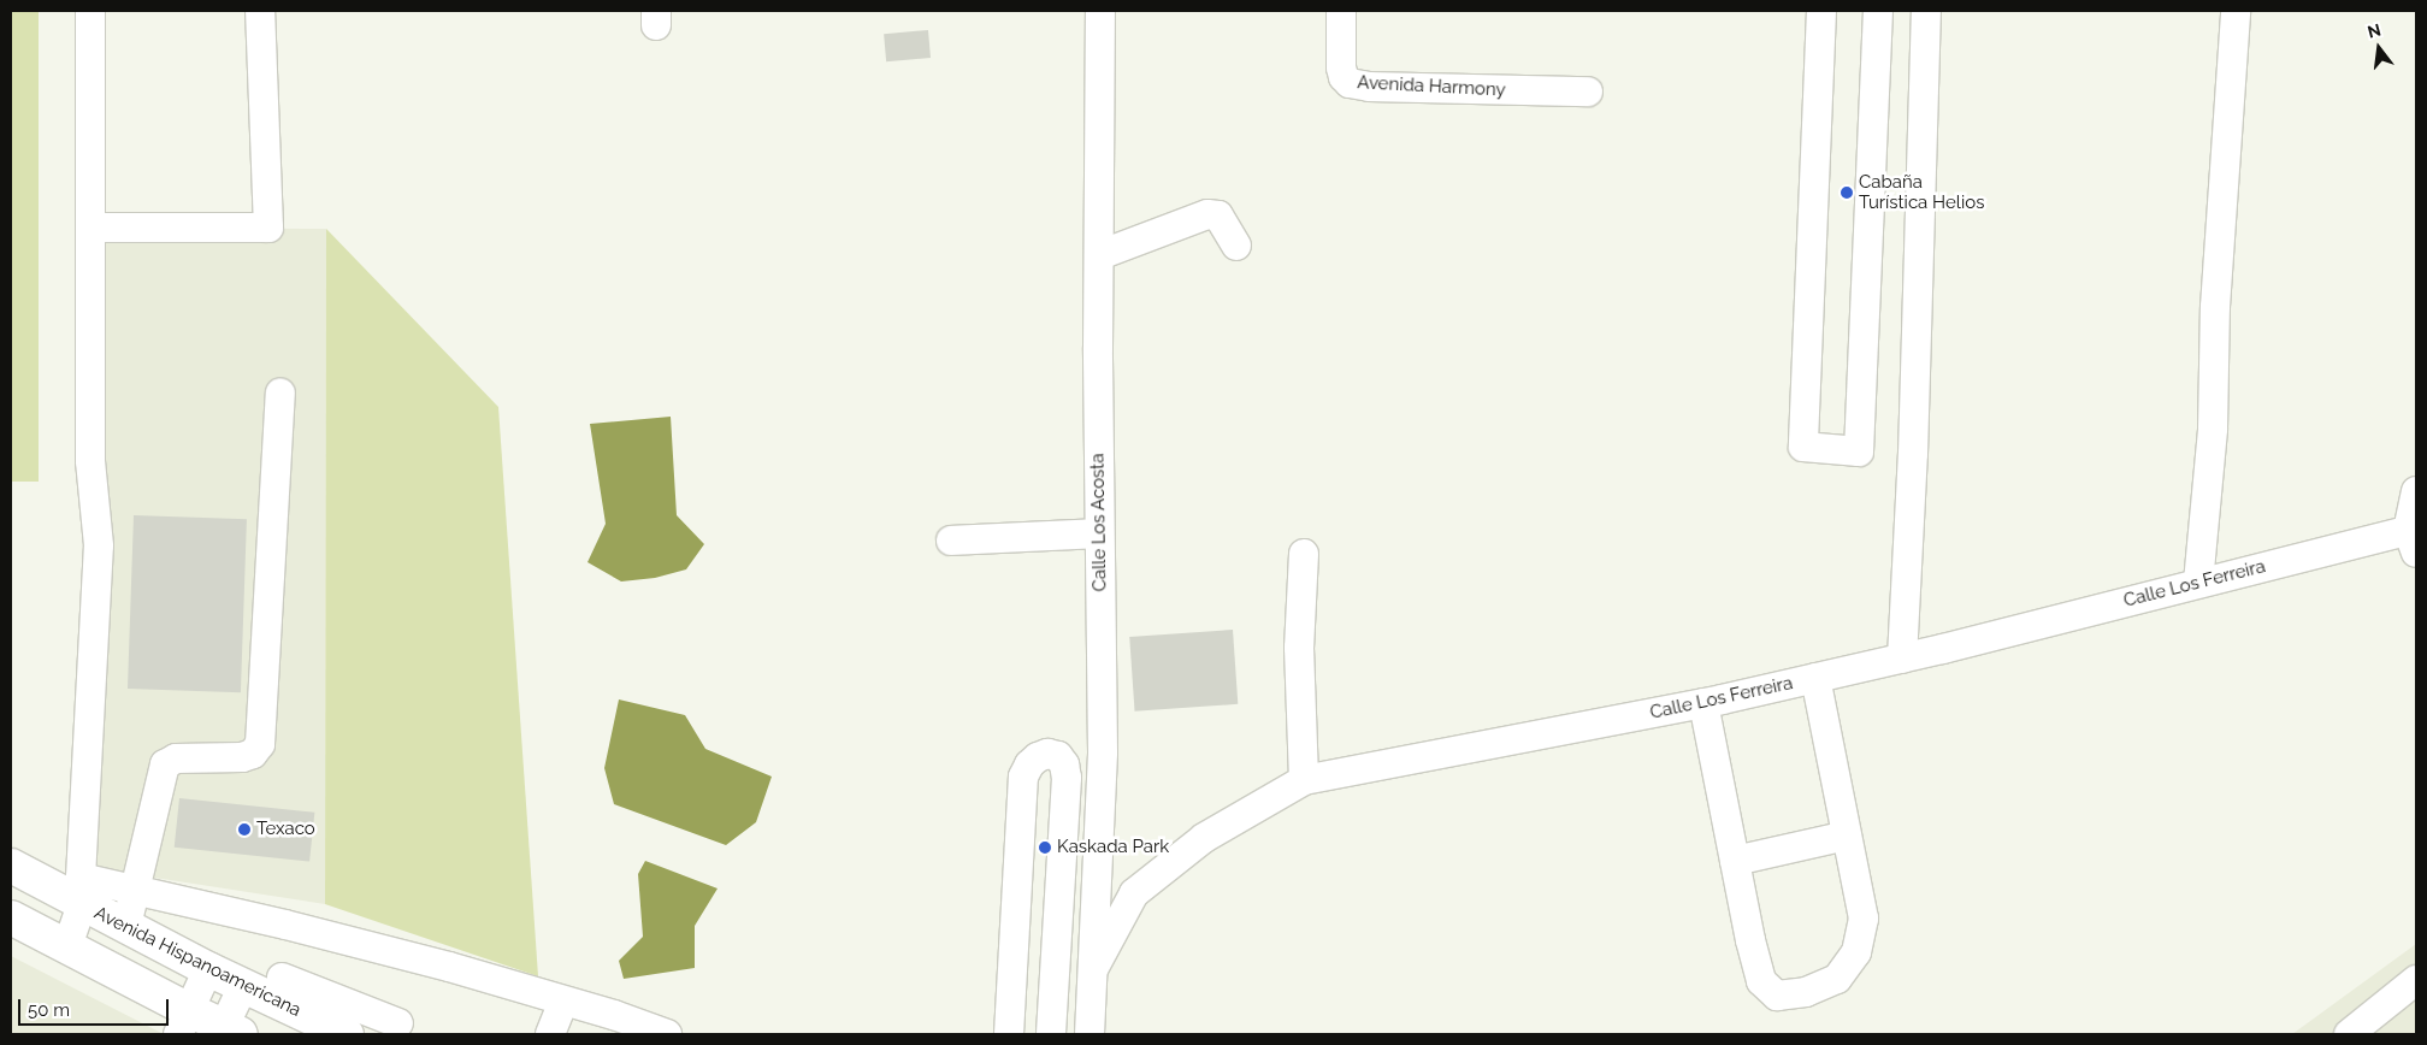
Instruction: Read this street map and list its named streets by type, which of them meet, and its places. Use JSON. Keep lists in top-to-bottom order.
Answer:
{
  "streets": {
    "main road": ["Avenida Hispanoamericana"],
    "street": ["Avenida Harmony", "Calle Los Acosta", "Calle Los Ferreira"]
  },
  "crossings": [
    ["Calle Los Acosta", "Calle Los Ferreira"]
  ],
  "places": ["Cabaña Turística Helios", "Texaco", "Kaskada Park"],
  "scale_bar": "50 m",
  "north": "top"
}
